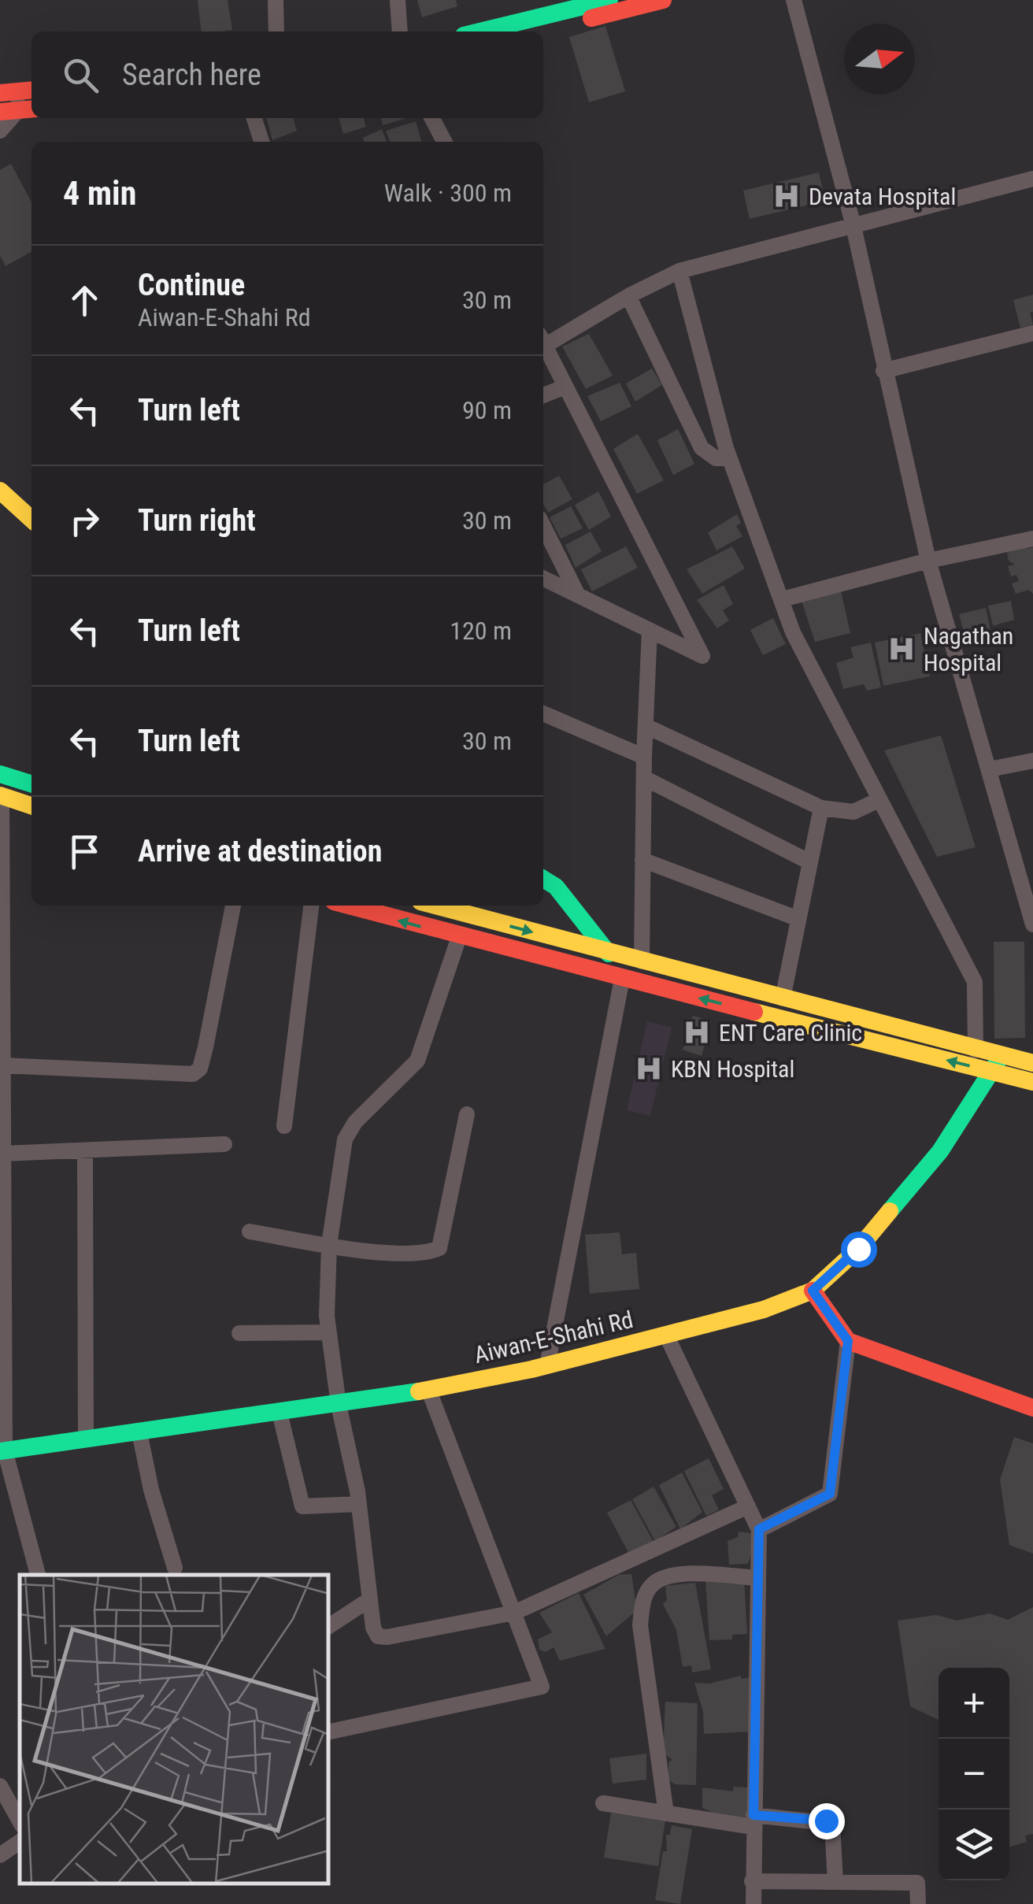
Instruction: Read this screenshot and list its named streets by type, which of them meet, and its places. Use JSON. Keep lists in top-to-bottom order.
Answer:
{
  "streets": {
    "main road": ["Aiwan-E-Shahi Rd"]
  },
  "places": {
    "hospital": [
      "Devata Hospital",
      "Nagathan Hospital",
      "ENT Care Clinic",
      "KBN Hospital"
    ]
  },
  "north": "right",
  "page": {
    "search": "Search here",
    "heading": ["4 min", "Walk · 300 m"],
    "list": [
      ["Continue", "Aiwan-E-Shahi Rd", "30 m"],
      ["Turn left", "90 m"],
      ["Turn right", "30 m"],
      ["Turn left", "120 m"],
      ["Turn left", "30 m"],
      "Arrive at destination"
    ],
    "map_buttons": ["+", "−"]
  }
}
